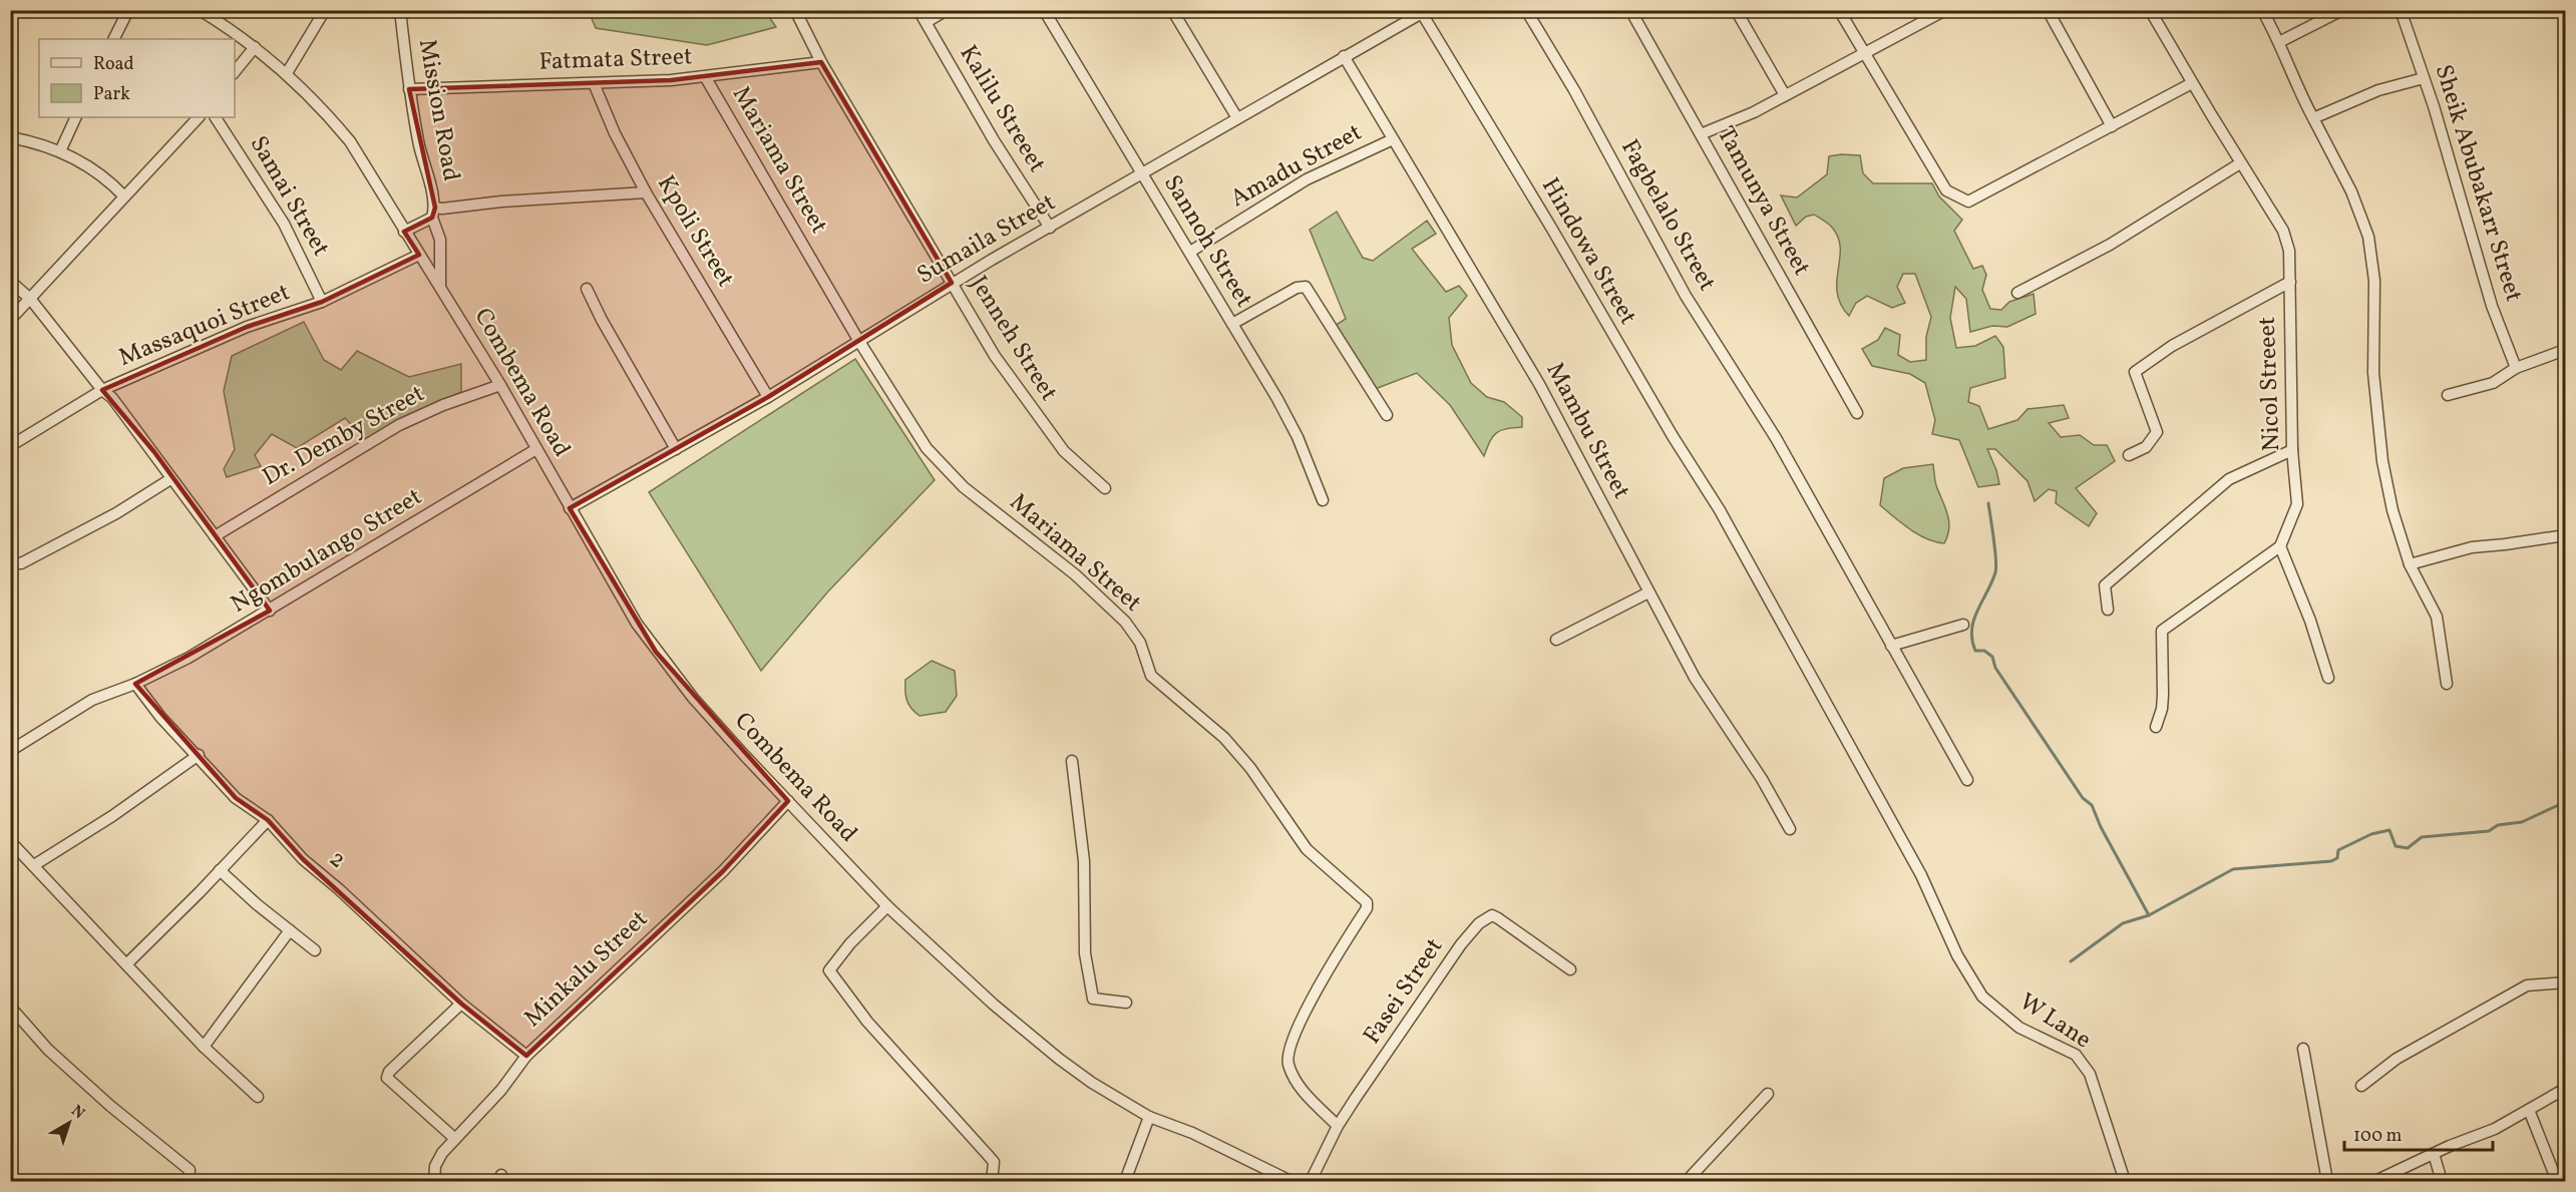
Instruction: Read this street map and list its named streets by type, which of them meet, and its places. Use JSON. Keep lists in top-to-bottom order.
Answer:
{
  "streets": {
    "street": [
      "Fatmata Street",
      "Kalilu Streeet",
      "Mission Road",
      "Mariama Street",
      "Amadu Street",
      "Sheik Abubakarr Street",
      "Samai Street",
      "Tamunya Street",
      "Fagbelalo Street",
      "Kpoli Street",
      "Sumaila Street",
      "Sannoh Street",
      "Hindowa Street",
      "Massaquoi Street",
      "Jenneh Street",
      "Combema Road",
      "Nicol Streeet",
      "Mambu Street",
      "Dr. Demby Street",
      "Ngombulango Street",
      "2",
      "Minkalu Street",
      "Fasei Street",
      "W Lane"
    ]
  },
  "crossings": [
    ["Fatmata Street", "Mission Road"],
    ["Fatmata Street", "Mariama Street"],
    ["Fatmata Street", "Kpoli Street"],
    ["Fatmata Street", "Jenneh Street"],
    ["Kalilu Streeet", "Sumaila Street"],
    ["Mission Road", "Combema Road"],
    ["Mariama Street", "Sumaila Street"],
    ["Mariama Street", "Fasei Street"],
    ["Amadu Street", "Sannoh Street"],
    ["Amadu Street", "Mambu Street"],
    ["Samai Street", "Massaquoi Street"],
    ["Kpoli Street", "Sumaila Street"],
    ["Sumaila Street", "Sannoh Street"],
    ["Sumaila Street", "Hindowa Street"],
    ["Sumaila Street", "Jenneh Street"],
    ["Sumaila Street", "Combema Road"],
    ["Sumaila Street", "Mambu Street"],
    ["Hindowa Street", "W Lane"],
    ["Massaquoi Street", "Combema Road"],
    ["Combema Road", "Dr. Demby Street"],
    ["Combema Road", "Ngombulango Street"],
    ["Combema Road", "Minkalu Street"],
    ["Ngombulango Street", "2"],
    ["2", "Minkalu Street"]
  ],
  "legend": ["Road", "Park"],
  "scale_bar": "100 m",
  "north": "top right"
}
